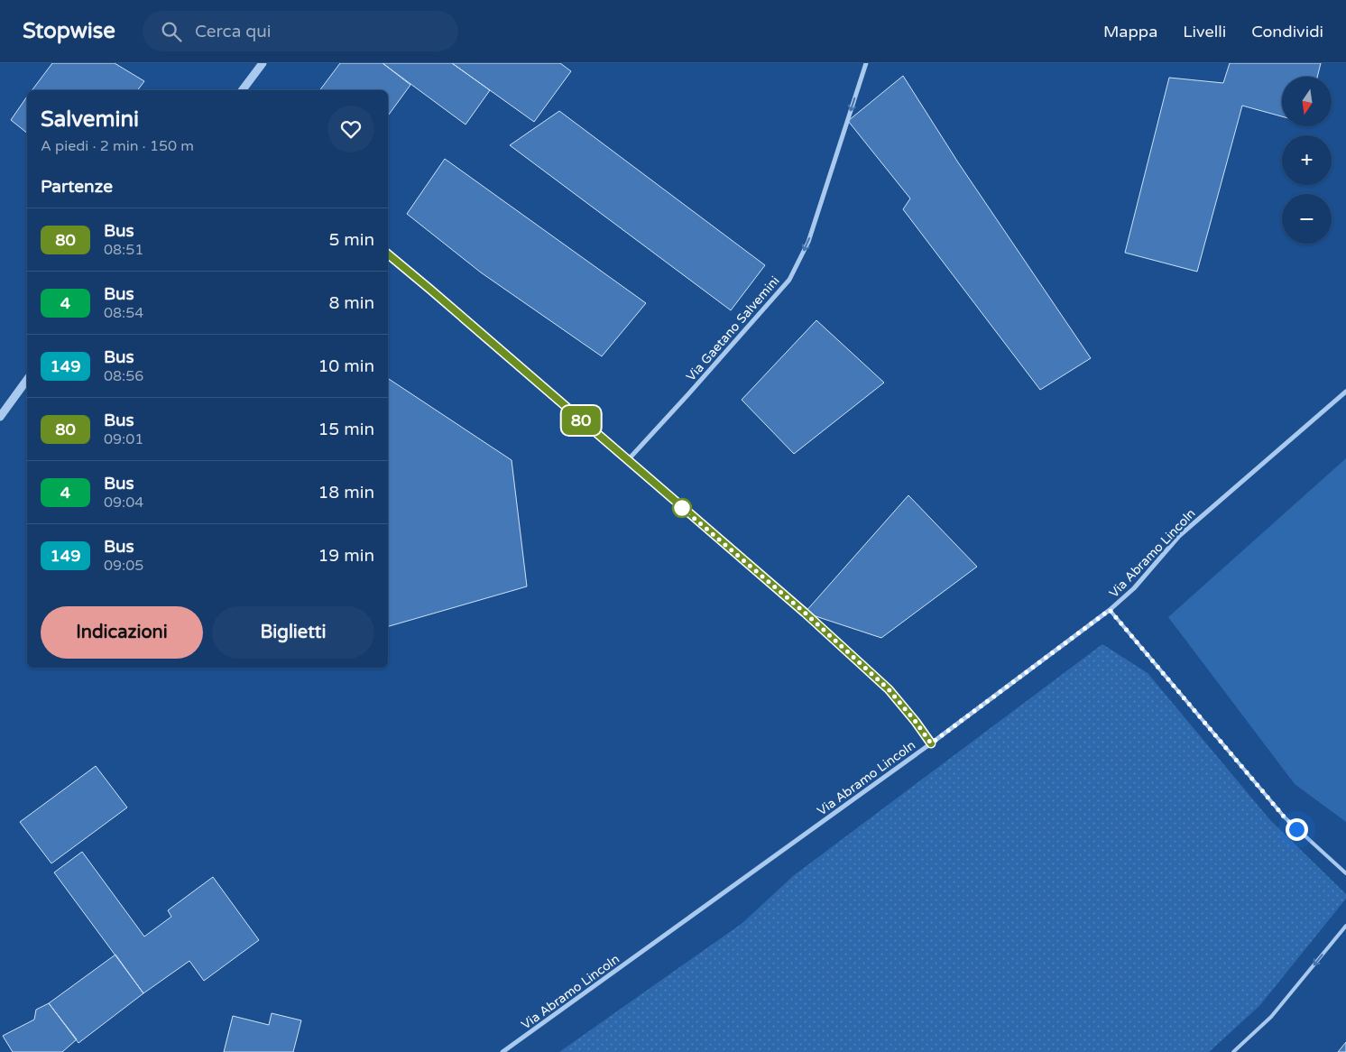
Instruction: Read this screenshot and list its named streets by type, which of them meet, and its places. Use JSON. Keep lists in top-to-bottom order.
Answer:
{
  "streets": {
    "street": ["Via Gaetano Salvemini", "Via Abramo Lincoln"]
  },
  "one_way": ["Via Gaetano Salvemini"],
  "lines": ["bus line 80"],
  "north": "bottom",
  "page": {
    "header": "Stopwise",
    "search": "Cerca qui",
    "nav": ["Mappa", "Livelli", "Condividi"],
    "on_map": "80",
    "map_buttons": ["+", "−"],
    "heading": [
      ["Salvemini", "A piedi · 2 min · 150 m"],
      "Partenze"
    ],
    "list": [
      {
        "mark": "80",
        "name": "Bus",
        "note": "08:51",
        "value": "5 min"
      },
      {
        "mark": "4",
        "name": "Bus",
        "note": "08:54",
        "value": "8 min"
      },
      {
        "mark": "149",
        "name": "Bus",
        "note": "08:56",
        "value": "10 min"
      },
      {
        "mark": "80",
        "name": "Bus",
        "note": "09:01",
        "value": "15 min"
      },
      {
        "mark": "4",
        "name": "Bus",
        "note": "09:04",
        "value": "18 min"
      },
      {
        "mark": "149",
        "name": "Bus",
        "note": "09:05",
        "value": "19 min"
      }
    ],
    "buttons": ["Indicazioni", "Biglietti"]
  }
}
